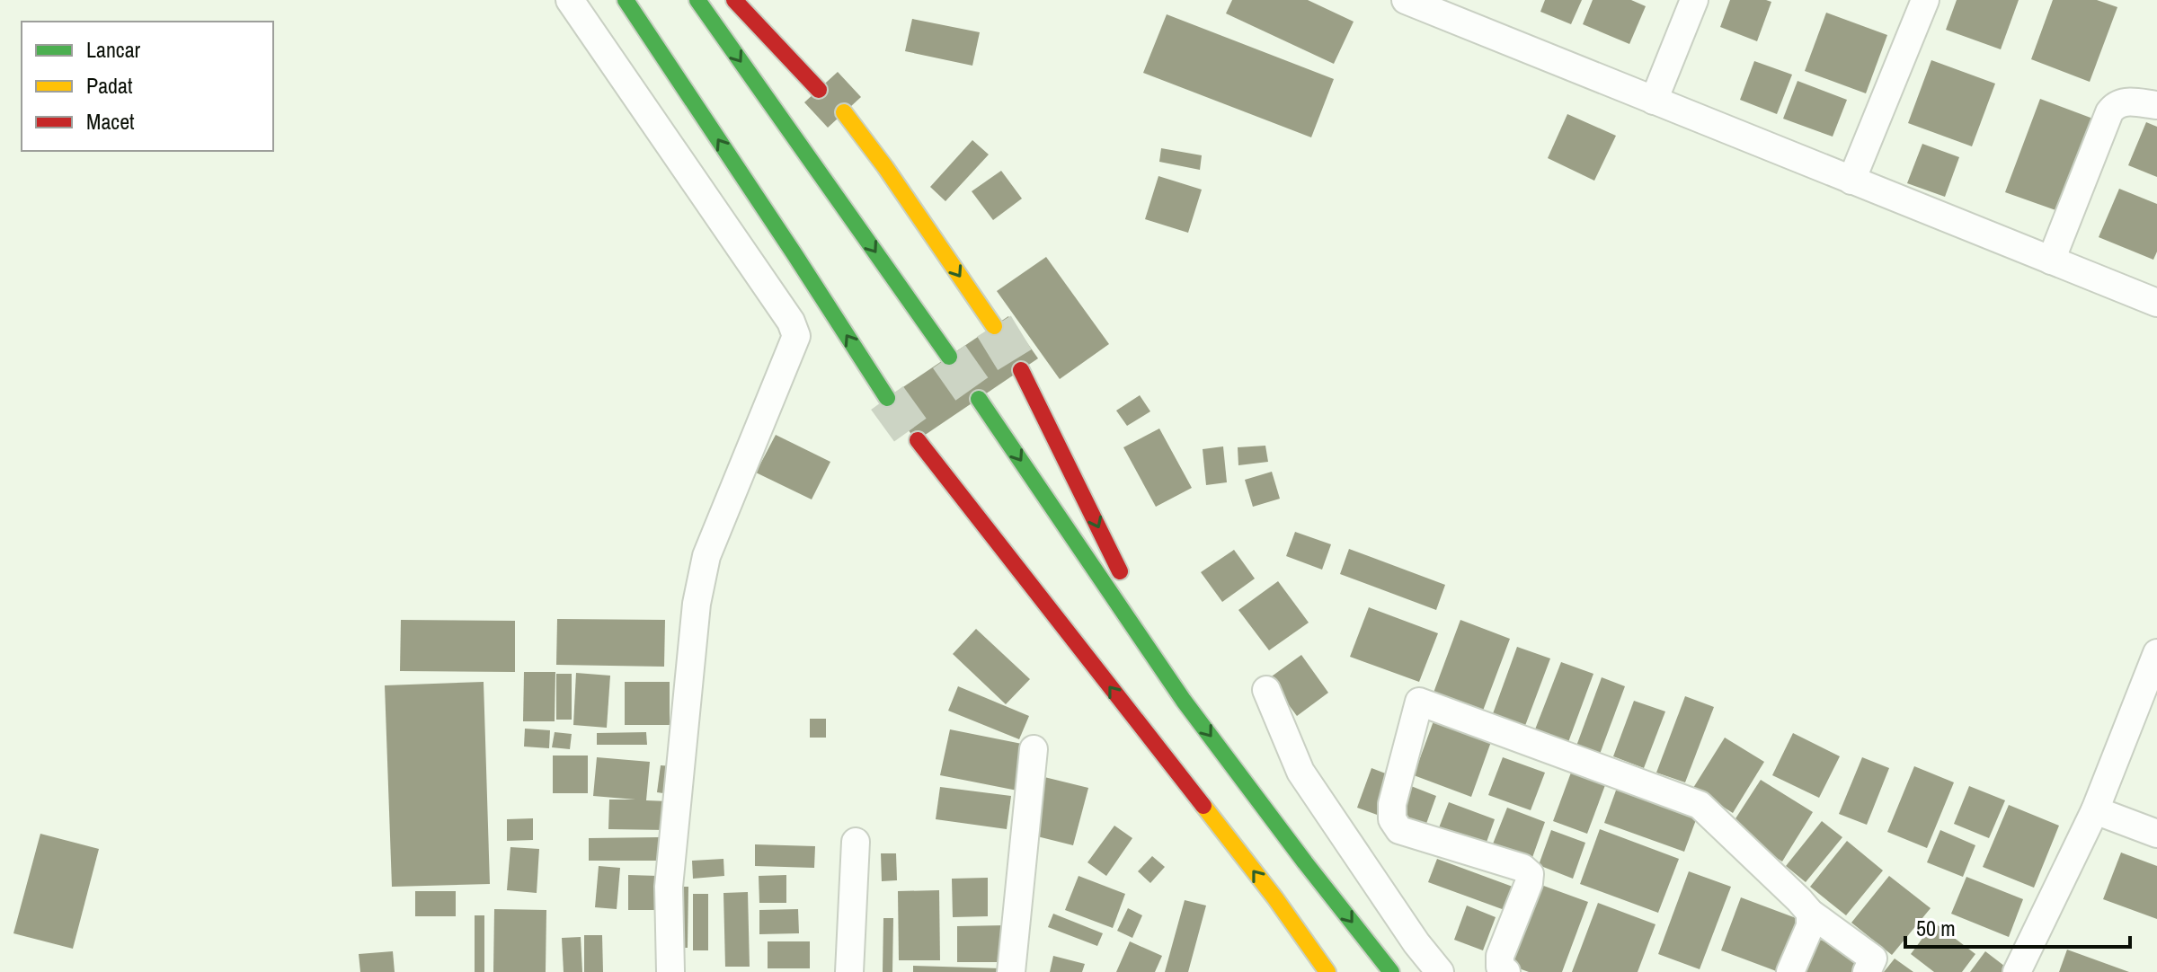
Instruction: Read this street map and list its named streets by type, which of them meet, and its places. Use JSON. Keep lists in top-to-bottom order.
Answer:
{
  "legend": ["Lancar", "Padat", "Macet"],
  "scale_bar": "50 m"
}
